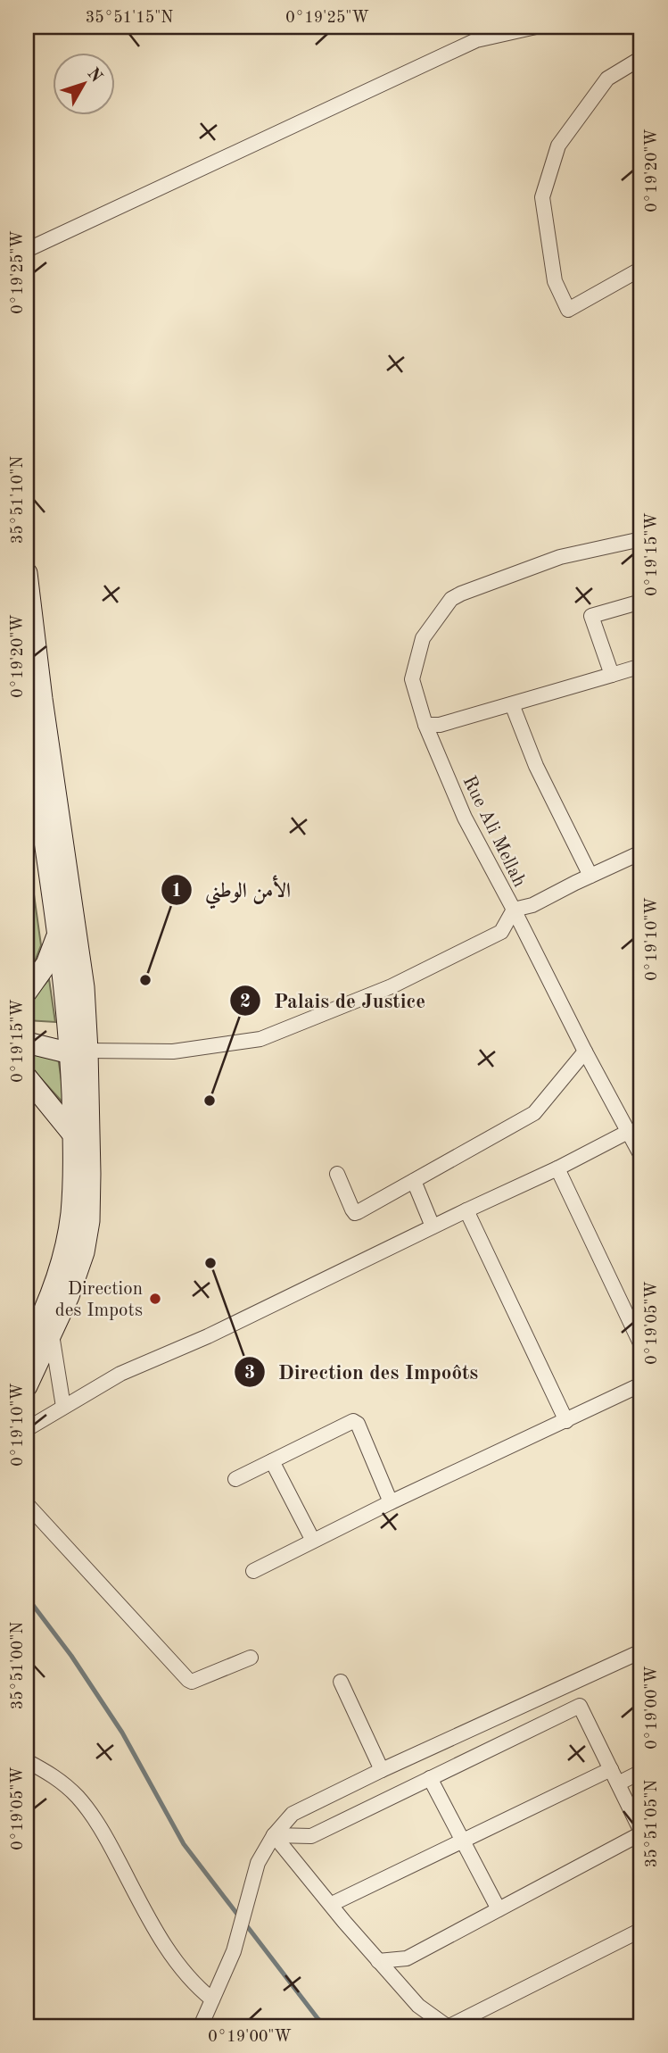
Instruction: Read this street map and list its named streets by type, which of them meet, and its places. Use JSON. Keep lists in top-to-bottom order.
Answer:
{
  "streets": {
    "street": ["Rue Ali Mellah"]
  },
  "places": [
    "الأمن الوطني",
    "Palais de Justice",
    "Direction des Impoôts",
    "Direction des Impots"
  ],
  "north": "top right",
  "coordinates": [
    "35°51'15\"N",
    "0°19'25\"W",
    "0°19'20\"W",
    "35°51'10\"N",
    "0°19'15\"W",
    "0°19'10\"W",
    "0°19'05\"W",
    "35°51'00\"N",
    "0°19'00\"W",
    "35°51'05\"N"
  ]
}
